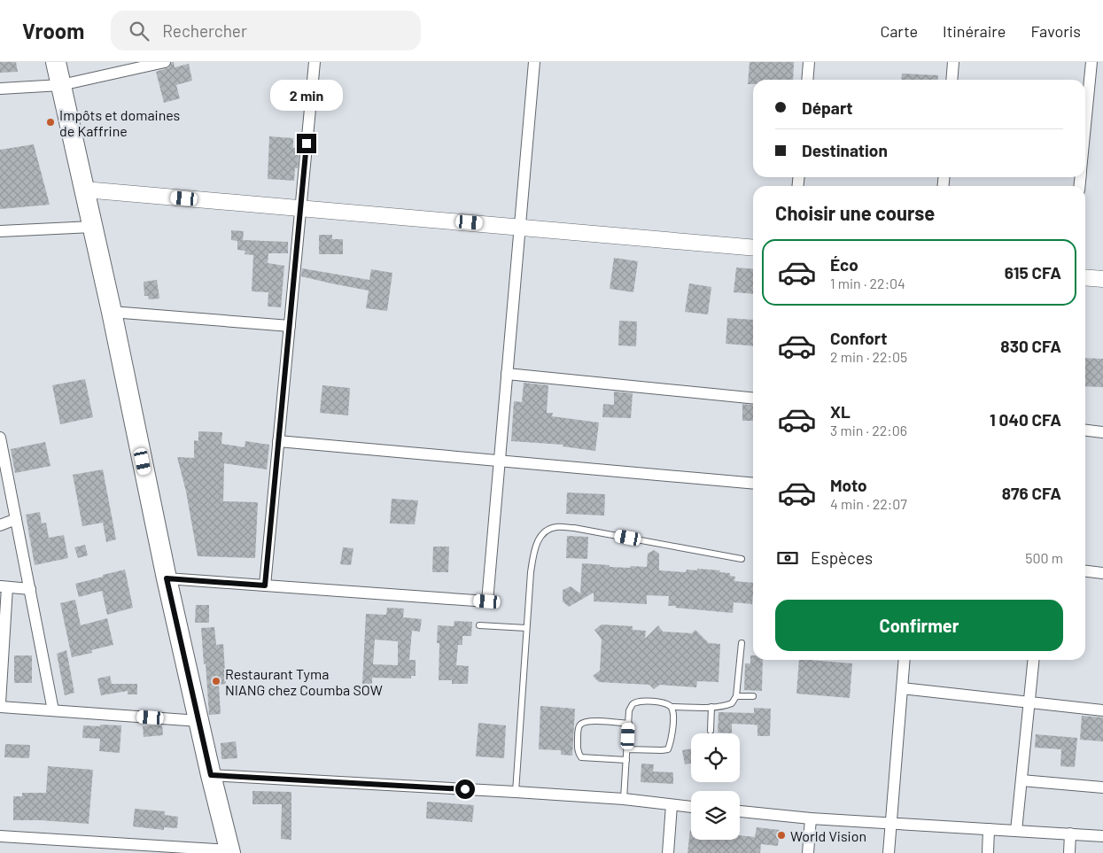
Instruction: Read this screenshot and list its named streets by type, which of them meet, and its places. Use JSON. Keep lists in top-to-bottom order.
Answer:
{
  "places": ["Impôts et domaines de Kaffrine", "Restaurant Tyma NIANG chez Coumba SOW", "World Vision"],
  "page": {
    "header": "Vroom",
    "search": "Rechercher",
    "nav": ["Carte", "Itinéraire", "Favoris"],
    "bubble": "2 min",
    "banner": ["Départ", "Destination"],
    "heading": "Choisir une course",
    "list": [
      {
        "name": "Éco",
        "note": "1 min · 22:04",
        "value": "615 CFA"
      },
      {
        "name": "Confort",
        "note": "2 min · 22:05",
        "value": "830 CFA"
      },
      {
        "name": "XL",
        "note": "3 min · 22:06",
        "value": "1 040 CFA"
      },
      {
        "name": "Moto",
        "note": "4 min · 22:07",
        "value": "876 CFA"
      }
    ],
    "pay": ["Espèces", "500 m"],
    "buttons": "Confirmer"
  }
}
